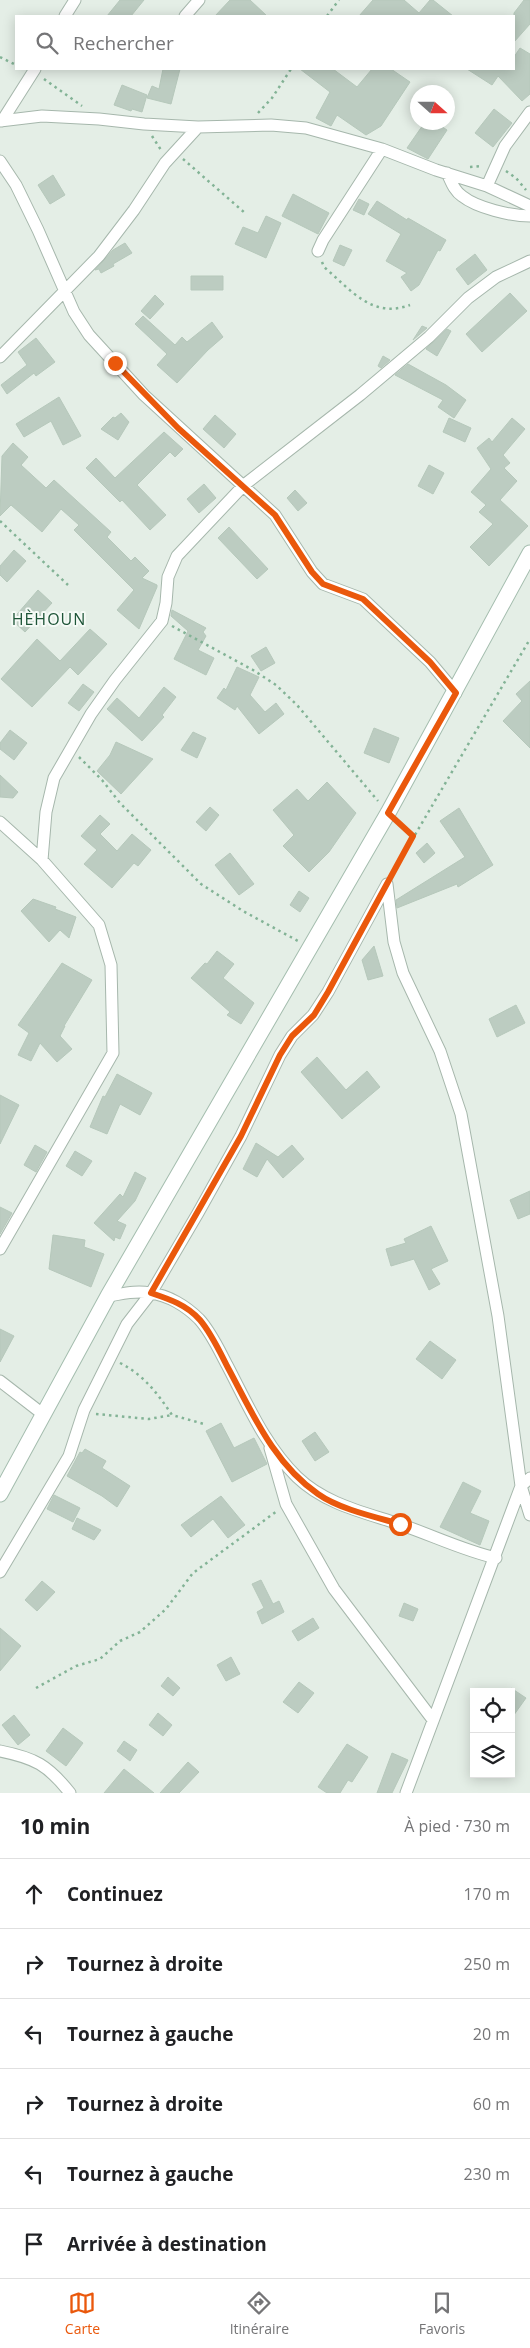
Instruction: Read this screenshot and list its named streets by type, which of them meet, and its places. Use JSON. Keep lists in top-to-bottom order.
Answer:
{
  "districts": ["HÈHOUN"],
  "north": "right",
  "page": {
    "search": "Rechercher",
    "heading": ["10 min", "À pied · 730 m"],
    "list": [
      ["Continuez", "170 m"],
      ["Tournez à droite", "250 m"],
      ["Tournez à gauche", "20 m"],
      ["Tournez à droite", "60 m"],
      ["Tournez à gauche", "230 m"],
      "Arrivée à destination"
    ],
    "nav": ["Carte", "Itinéraire", "Favoris"]
  }
}
